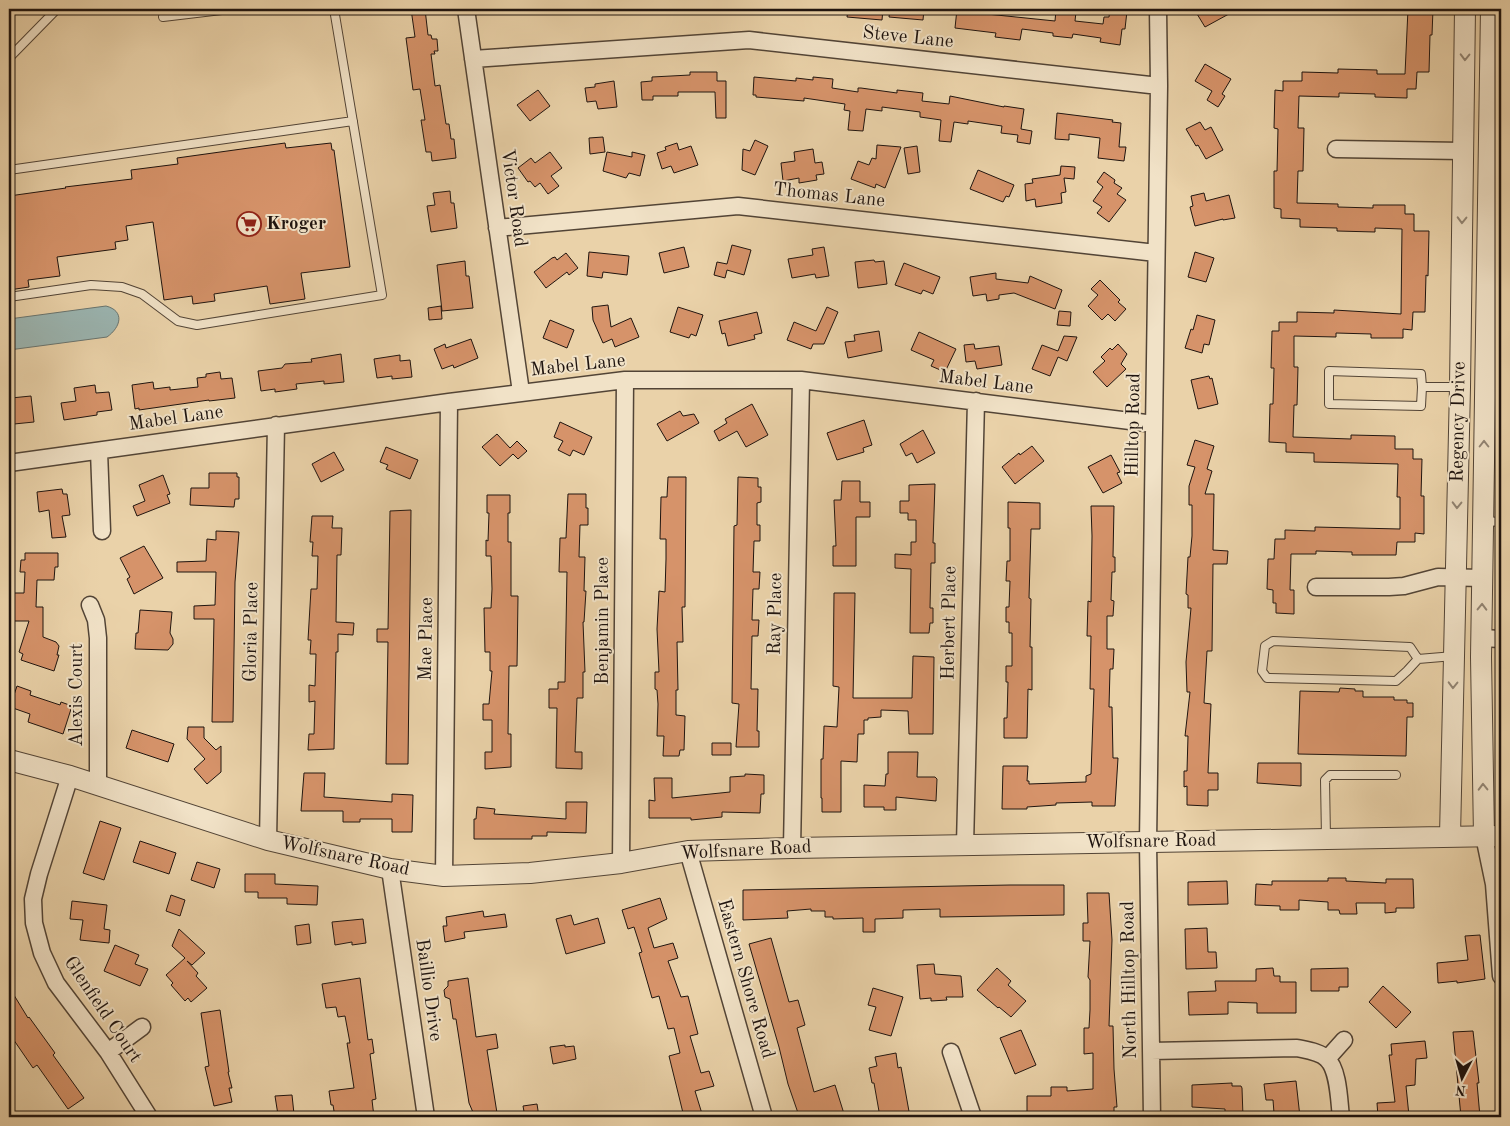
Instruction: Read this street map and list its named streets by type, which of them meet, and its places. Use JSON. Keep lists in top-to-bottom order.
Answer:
{
  "streets": {
    "street": [
      "Steve Lane",
      "Thomas Lane",
      "Victor Road",
      "Mabel Lane",
      "Regency Drive",
      "Hilltop Road",
      "Ray Place",
      "Benjamin Place",
      "Herbert Place",
      "Gloria Place",
      "Mae Place",
      "Alexis Court",
      "Wolfsnare Road",
      "Eastern Shore Road",
      "North Hilltop Road",
      "Baillio Drive",
      "Glenfield Court"
    ]
  },
  "crossings": [
    ["Steve Lane", "Victor Road"],
    ["Steve Lane", "Hilltop Road"],
    ["Thomas Lane", "Victor Road"],
    ["Thomas Lane", "Hilltop Road"],
    ["Victor Road", "Mabel Lane"],
    ["Mabel Lane", "Hilltop Road"],
    ["Mabel Lane", "Ray Place"],
    ["Mabel Lane", "Benjamin Place"],
    ["Mabel Lane", "Herbert Place"],
    ["Mabel Lane", "Gloria Place"],
    ["Mabel Lane", "Mae Place"],
    ["Regency Drive", "Wolfsnare Road"],
    ["Hilltop Road", "Wolfsnare Road"],
    ["Hilltop Road", "North Hilltop Road"],
    ["Ray Place", "Wolfsnare Road"],
    ["Benjamin Place", "Wolfsnare Road"],
    ["Herbert Place", "Wolfsnare Road"],
    ["Gloria Place", "Wolfsnare Road"],
    ["Mae Place", "Wolfsnare Road"],
    ["Alexis Court", "Wolfsnare Road"],
    ["Wolfsnare Road", "Eastern Shore Road"],
    ["Wolfsnare Road", "North Hilltop Road"],
    ["Wolfsnare Road", "Baillio Drive"],
    ["Wolfsnare Road", "Glenfield Court"]
  ],
  "places": {
    "supermarket": ["Kroger"]
  },
  "north": "bottom"
}
